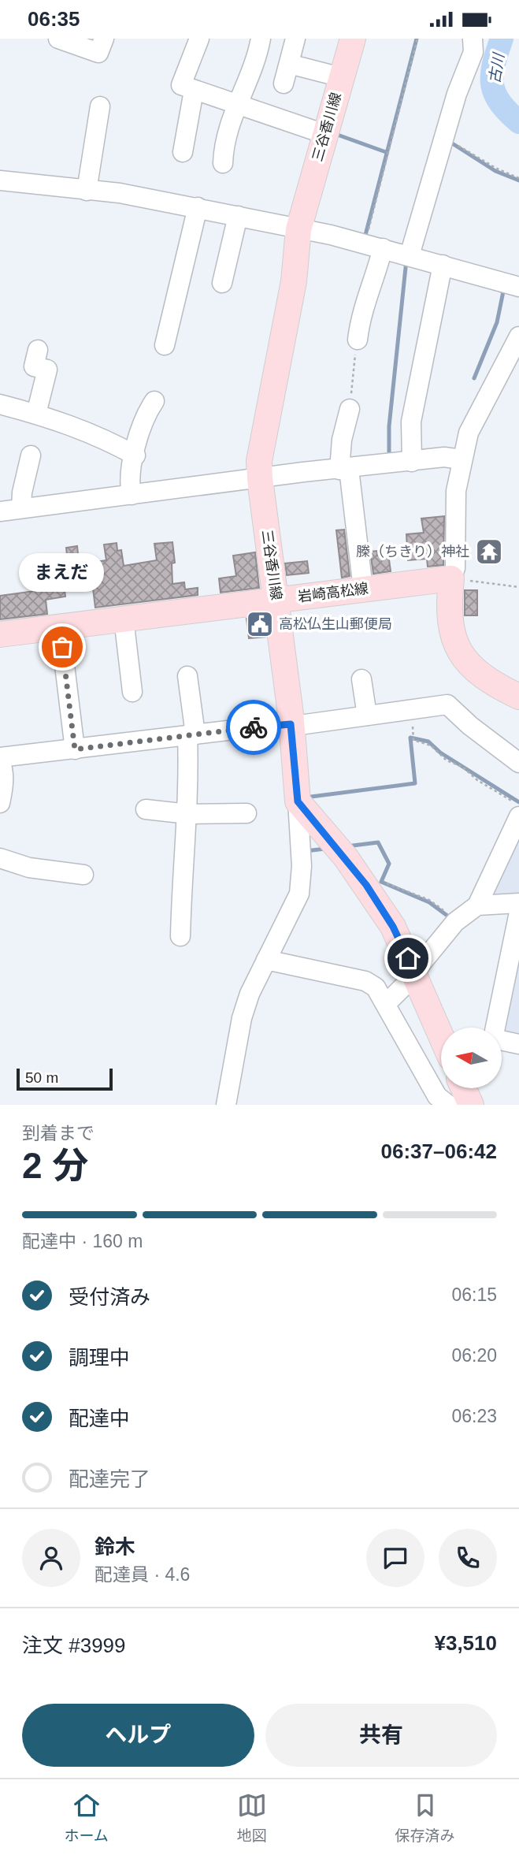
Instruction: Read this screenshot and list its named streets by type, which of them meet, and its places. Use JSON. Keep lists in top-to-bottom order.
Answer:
{
  "streets": {
    "main road": ["三谷香川線", "岩崎高松線"]
  },
  "crossings": [
    ["三谷香川線", "岩崎高松線"]
  ],
  "water": ["古川"],
  "places": {
    "temple": ["榺（ちきり）神社"],
    "public building": ["高松仏生山郵便局"],
    "other": ["まえだ"]
  },
  "scale_bar": "50 m",
  "north": "left",
  "page": {
    "status": "06:35",
    "bubble": "まえだ",
    "scale": "50 m",
    "heading": ["2 分", "到着まで", "06:37–06:42"],
    "panel": [
      "鈴木",
      "配達員 · 4.6",
      "注文 #3999",
      "¥3,510"
    ],
    "bar": "配達中 · 160 m",
    "list": [
      ["受付済み", "06:15"],
      ["調理中", "06:20"],
      ["配達中", "06:23"],
      "配達完了"
    ],
    "buttons": ["ヘルプ", "共有"],
    "tabs": ["ホーム", "地図", "保存済み"]
  }
}
